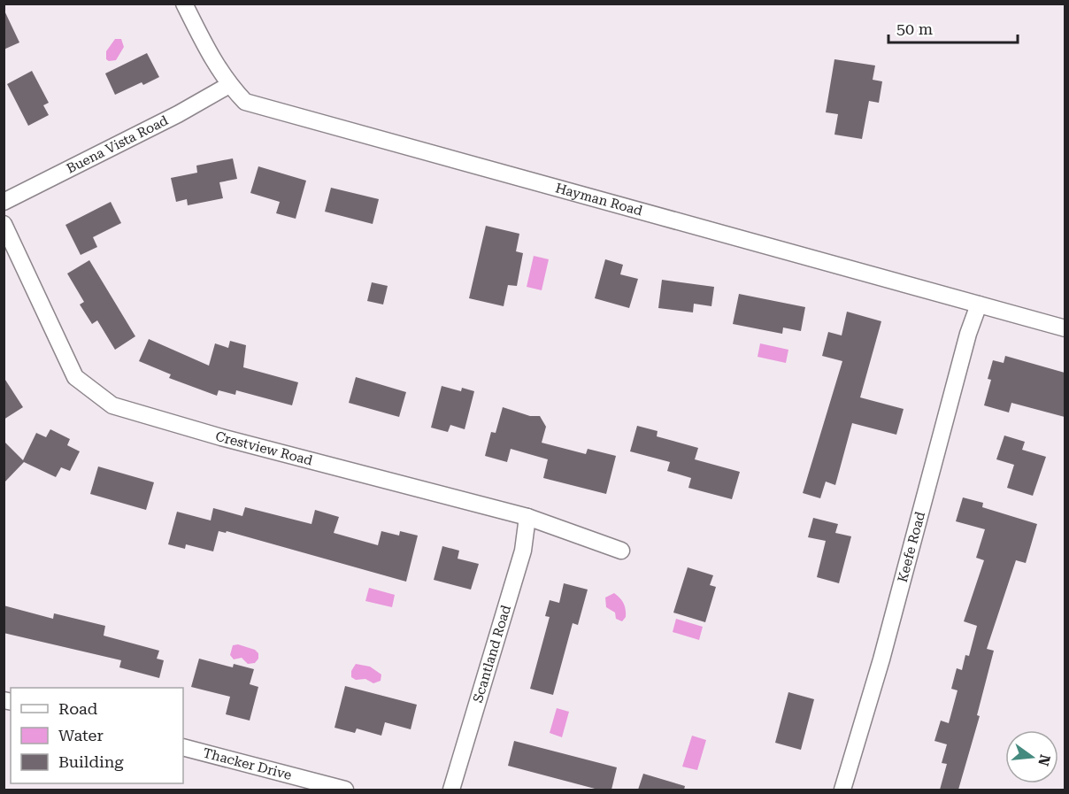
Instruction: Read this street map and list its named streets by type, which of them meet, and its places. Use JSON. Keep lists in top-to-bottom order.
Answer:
{
  "streets": {
    "street": [
      "Buena Vista Road",
      "Hayman Road",
      "Crestview Road",
      "Keefe Road",
      "Scantland Road",
      "Thacker Drive"
    ]
  },
  "crossings": [
    ["Buena Vista Road", "Hayman Road"],
    ["Hayman Road", "Keefe Road"],
    ["Crestview Road", "Scantland Road"]
  ],
  "legend": ["Road", "Water", "Building"],
  "scale_bar": "50 m",
  "north": "right"
}
